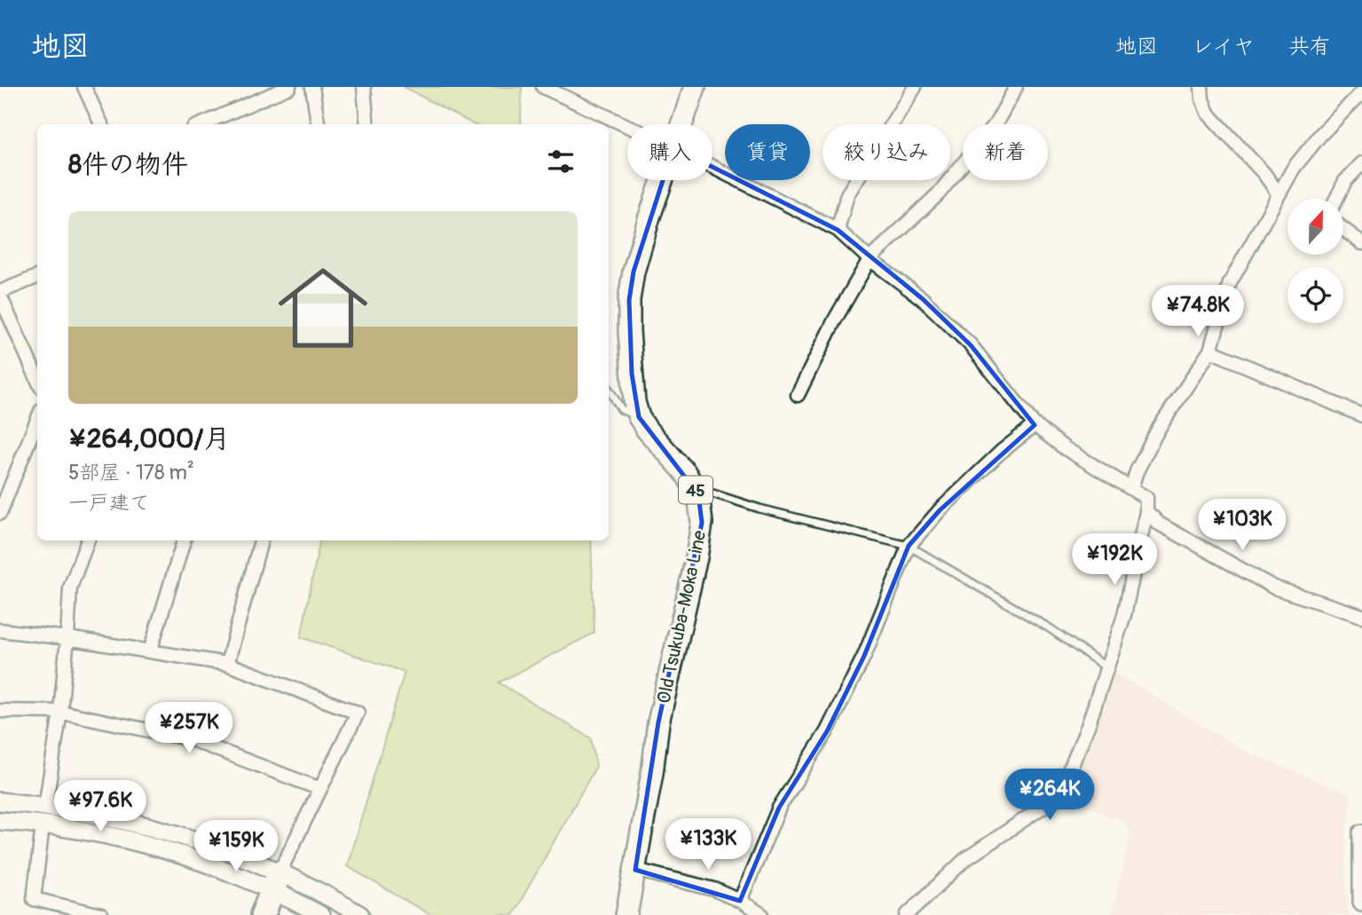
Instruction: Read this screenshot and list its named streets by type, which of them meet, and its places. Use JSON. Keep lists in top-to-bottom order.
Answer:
{
  "streets": {
    "main road": ["45", "Old Tsukuba-Moka Line"]
  },
  "north": "top",
  "page": {
    "header": "地図",
    "nav": ["地図", "レイヤ", "共有"],
    "chip": [
      "購入",
      "賃貸",
      "絞り込み",
      "新着"
    ],
    "heading": "8件の物件",
    "list": [
      {
        "name": "¥264,000/月",
        "note": "5部屋 · 178 m² · 一戸建て"
      }
    ],
    "price": [
      "¥74.8K",
      "¥103K",
      "¥192K",
      "¥257K",
      "¥264K",
      "¥97.6K",
      "¥133K",
      "¥159K"
    ]
  }
}
